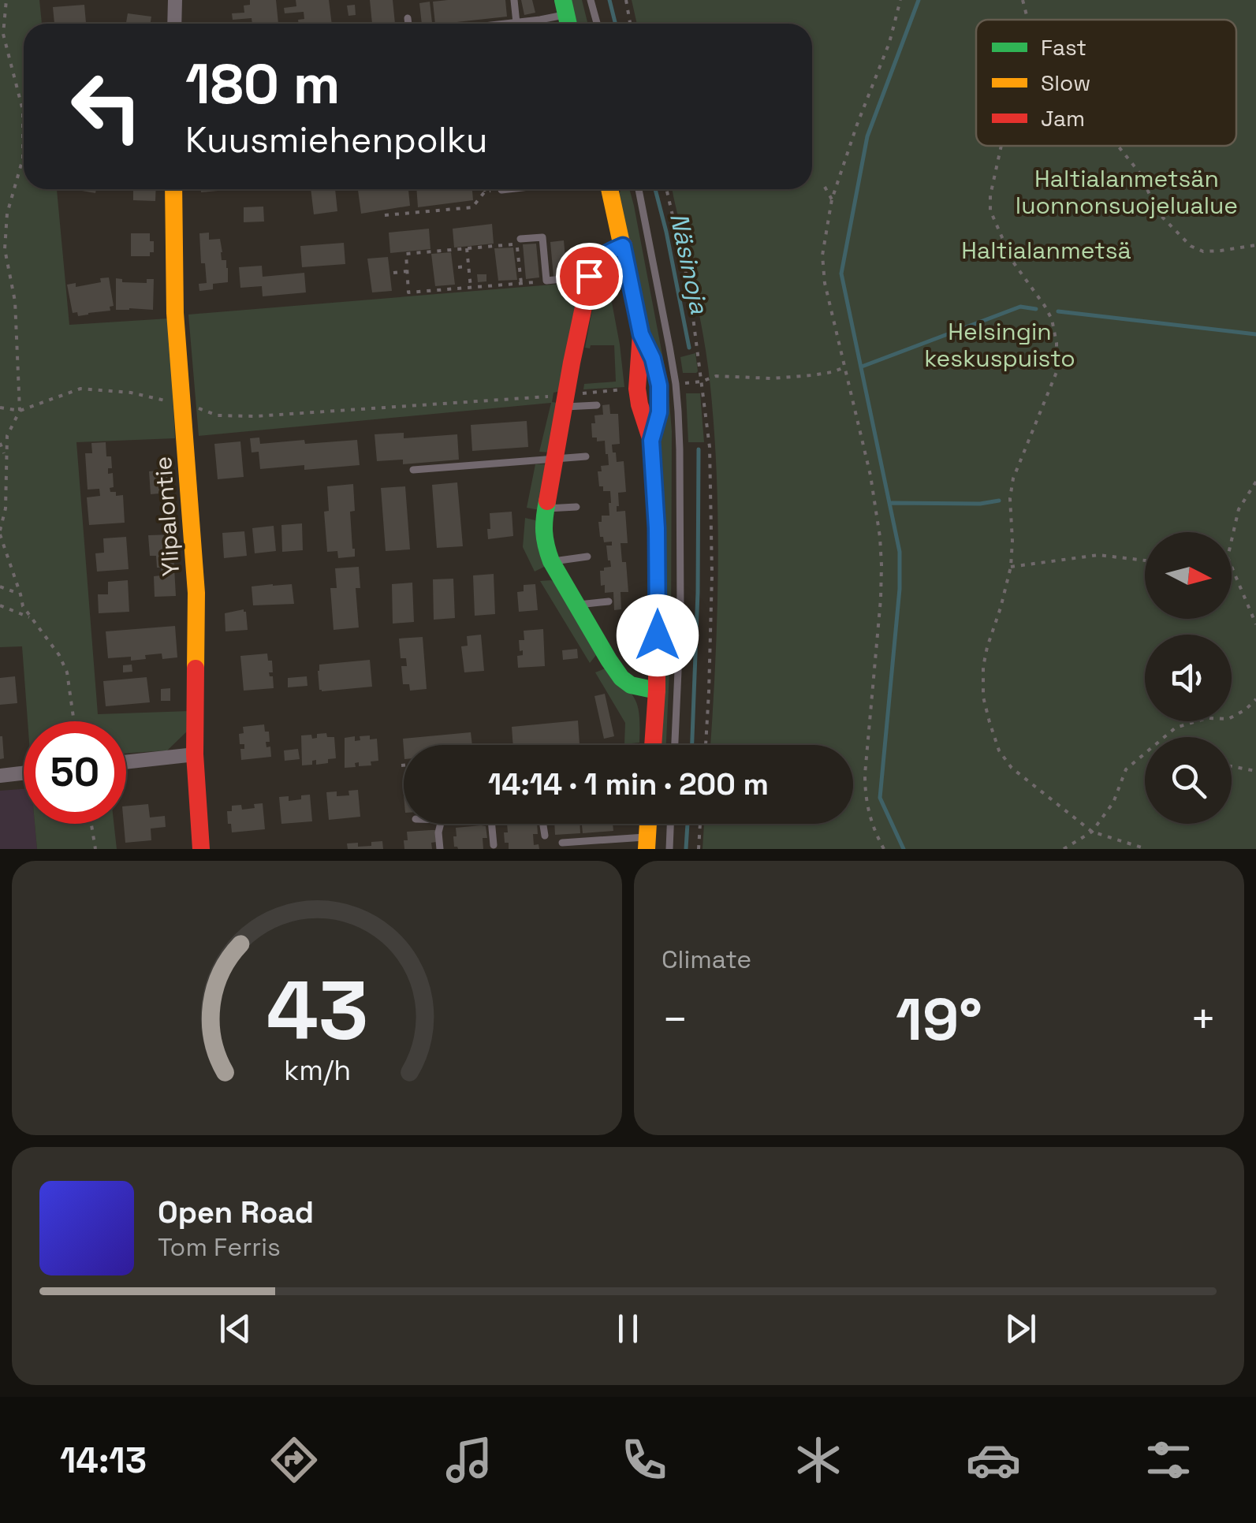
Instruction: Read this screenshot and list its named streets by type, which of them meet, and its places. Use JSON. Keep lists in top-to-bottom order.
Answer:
{
  "streets": {
    "street": ["Ylipalontie"]
  },
  "water": ["Näsinoja"],
  "parks": ["Haltialanmetsän luonnonsuojelualue", "Haltialanmetsä", "Helsingin keskuspuisto"],
  "legend": ["Fast", "Slow", "Jam"],
  "north": "right",
  "page": {
    "turn": ["180 m", "Kuusmiehenpolku"],
    "limit": "50",
    "trip": "14:14 · 1 min · 200 m",
    "tile": "Climate",
    "heat": ["−", "19°", "+"],
    "song": ["Open Road", "Tom Ferris"],
    "tabs": "14:13",
    "gauge": ["43", "km/h"]
  }
}
